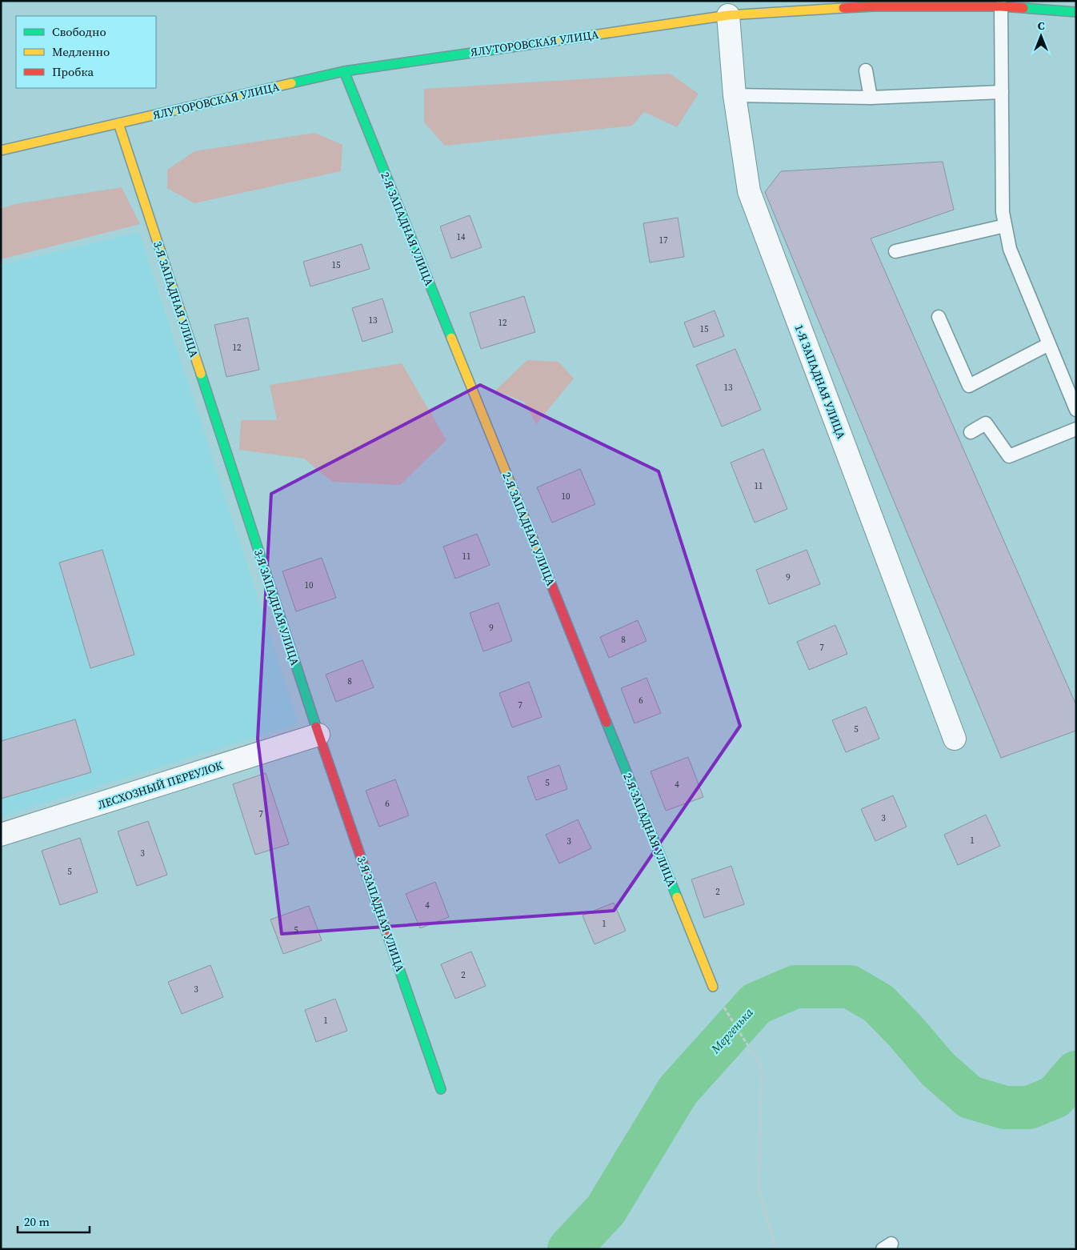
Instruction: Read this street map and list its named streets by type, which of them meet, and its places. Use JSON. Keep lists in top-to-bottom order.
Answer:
{
  "streets": {
    "street": [
      "ЯЛУТОРОВСКАЯ УЛИЦА",
      "2-Я ЗАПАДНАЯ УЛИЦА",
      "3-Я ЗАПАДНАЯ УЛИЦА",
      "1-Я ЗАПАДНАЯ УЛИЦА",
      "ЛЕСХОЗНЫЙ ПЕРЕУЛОК"
    ]
  },
  "crossings": [
    ["ЯЛУТОРОВСКАЯ УЛИЦА", "2-Я ЗАПАДНАЯ УЛИЦА"],
    ["ЯЛУТОРОВСКАЯ УЛИЦА", "3-Я ЗАПАДНАЯ УЛИЦА"],
    ["ЯЛУТОРОВСКАЯ УЛИЦА", "1-Я ЗАПАДНАЯ УЛИЦА"],
    ["3-Я ЗАПАДНАЯ УЛИЦА", "ЛЕСХОЗНЫЙ ПЕРЕУЛОК"]
  ],
  "water": ["Мергенька"],
  "house_numbers": [
    "14",
    "17",
    "15",
    "13",
    "12",
    "15",
    "12",
    "13",
    "11",
    "10",
    "11",
    "9",
    "10",
    "9",
    "8",
    "7",
    "8",
    "6",
    "7",
    "5",
    "5",
    "4",
    "6",
    "7",
    "3",
    "1",
    "3",
    "3",
    "5",
    "2",
    "4",
    "1",
    "5",
    "2",
    "3",
    "1"
  ],
  "legend": ["Свободно", "Медленно", "Пробка"],
  "scale_bar": "20 m",
  "north": "top"
}
